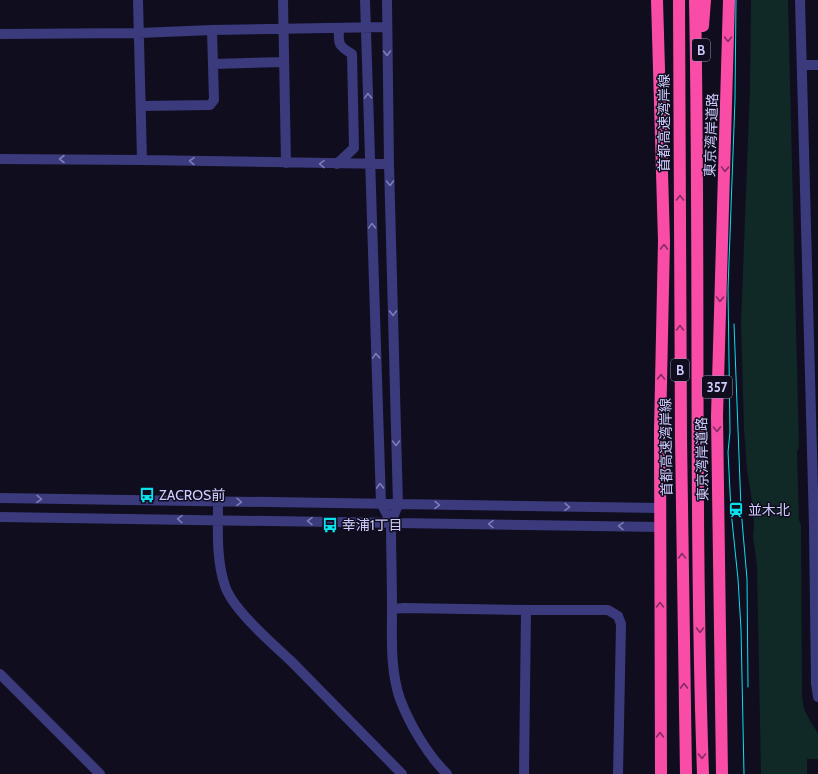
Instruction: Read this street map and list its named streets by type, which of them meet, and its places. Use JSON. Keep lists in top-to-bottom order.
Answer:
{
  "streets": {
    "highway": [
      "B",
      "首都高速湾岸線",
      "東京湾岸道路",
      "357"
    ]
  },
  "places": {
    "bus stop": ["ZACROS前", "幸浦1丁目"],
    "station": ["並木北"]
  }
}
